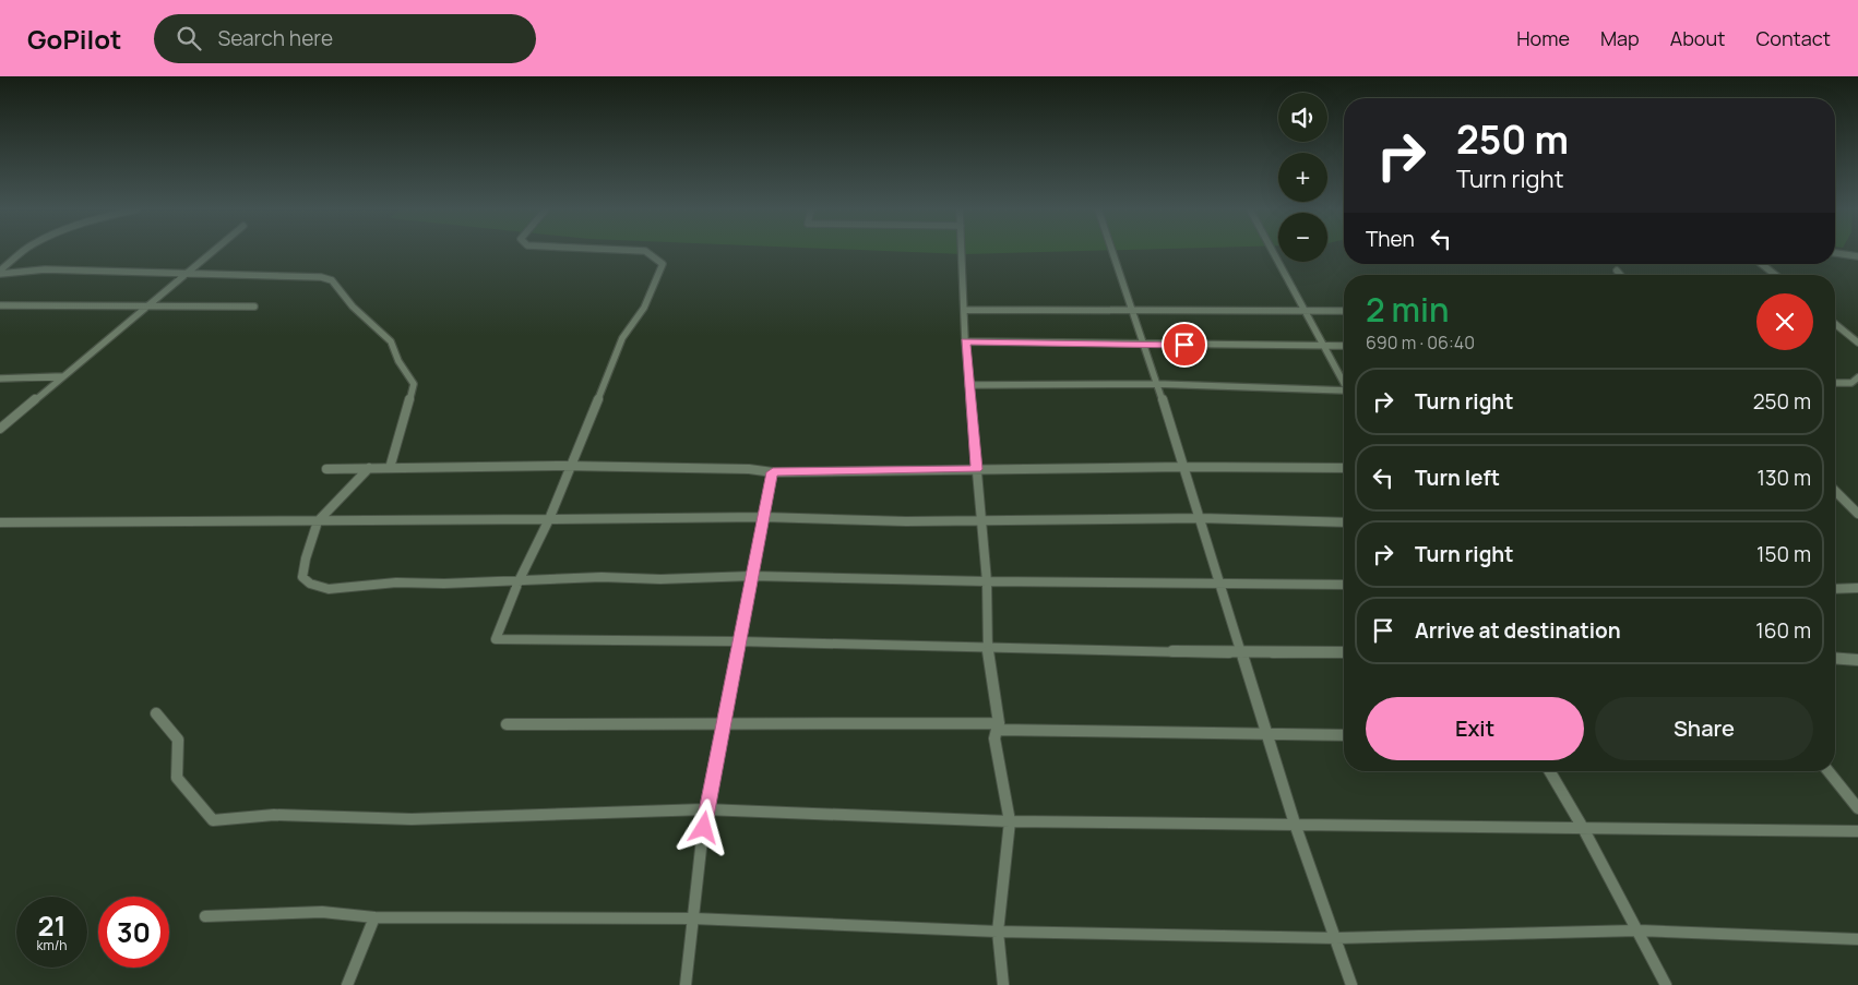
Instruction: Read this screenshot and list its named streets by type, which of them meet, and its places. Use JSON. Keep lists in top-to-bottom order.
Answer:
{
  "page": {
    "header": "GoPilot",
    "search": "Search here",
    "nav": [
      "Home",
      "Map",
      "About",
      "Contact"
    ],
    "map_buttons": ["+", "−"],
    "turn": ["250 m", "Turn right"],
    "then": "Then",
    "heading": ["2 min", "690 m · 06:40"],
    "list": [
      {
        "name": "Turn right",
        "value": "250 m"
      },
      {
        "name": "Turn left",
        "value": "130 m"
      },
      {
        "name": "Turn right",
        "value": "150 m"
      },
      {
        "name": "Arrive at destination",
        "value": "160 m"
      }
    ],
    "buttons": ["Exit", "Share"],
    "speed": "21 km/h",
    "limit": "30"
  }
}
